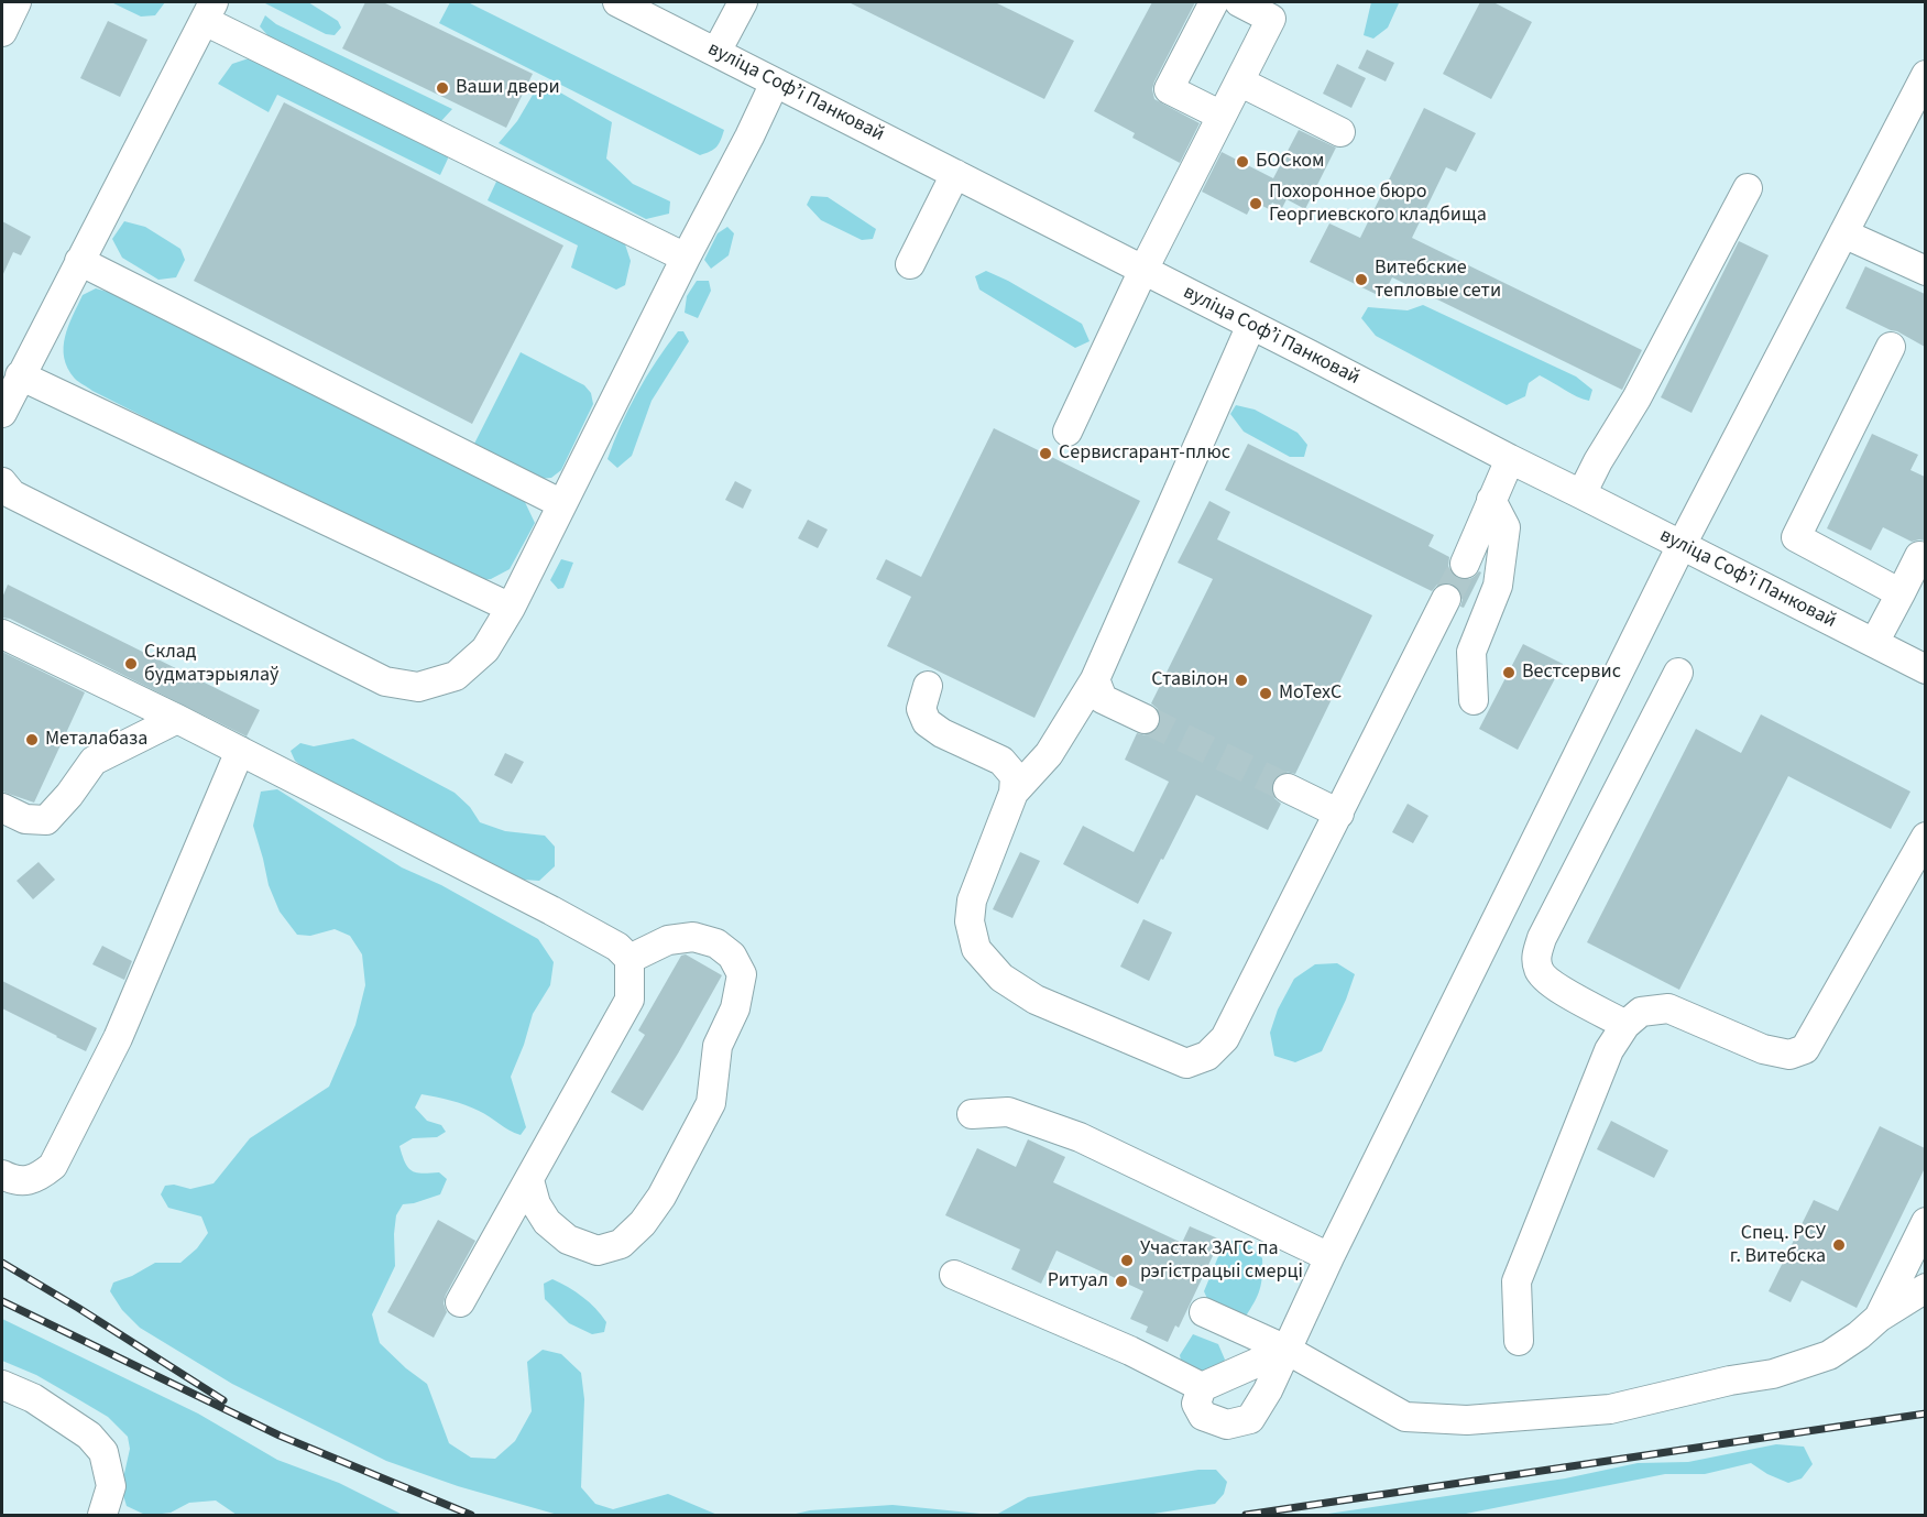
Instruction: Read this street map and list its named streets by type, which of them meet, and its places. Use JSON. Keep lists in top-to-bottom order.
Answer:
{
  "streets": {
    "street": ["вуліца Софʼі Панковай"]
  },
  "places": [
    "Ваши двери",
    "БОСком",
    "Похоронное бюро Георгиевского кладбища",
    "Витебские тепловые сети",
    "Сервисгарант-плюс",
    "Склад будматэрыялаў",
    "Вестсервис",
    "Ставілон",
    "MoTexC",
    "Металабаза",
    "Спец. РСУ г. Витебска",
    "Участак ЗАГС па рэгістрацыі смерці",
    "Ритуал"
  ]
}
